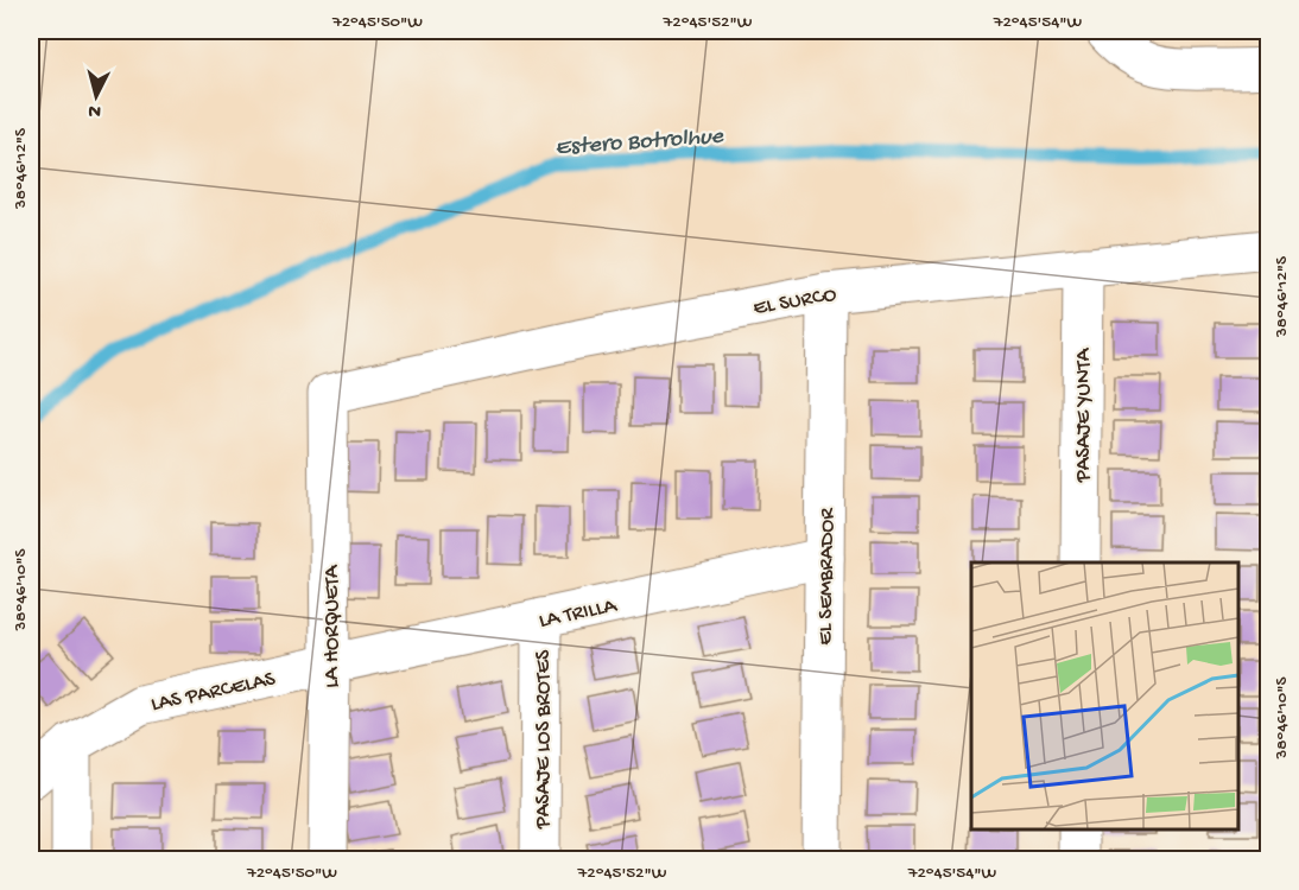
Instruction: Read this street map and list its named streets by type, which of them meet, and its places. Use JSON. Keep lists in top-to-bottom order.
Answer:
{
  "streets": {
    "street": [
      "EL SURCO",
      "PASAJE YUNTA",
      "EL SEMBRADOR",
      "LA TRILLA",
      "LA HORQUETA",
      "LAS PARCELAS",
      "PASAJE LOS BROTES"
    ]
  },
  "crossings": [
    ["EL SURCO", "PASAJE YUNTA"],
    ["EL SURCO", "EL SEMBRADOR"],
    ["EL SURCO", "LA HORQUETA"],
    ["EL SEMBRADOR", "LA TRILLA"],
    ["LA TRILLA", "LA HORQUETA"],
    ["LA TRILLA", "LAS PARCELAS"],
    ["LA TRILLA", "PASAJE LOS BROTES"],
    ["LA HORQUETA", "LAS PARCELAS"]
  ],
  "water": ["Estero Botrolhue"],
  "north": "bottom",
  "coordinates": [
    "72°45'50\"W",
    "72°45'52\"W",
    "72°45'54\"W",
    "38°46'12\"S",
    "38°46'10\"S"
  ]
}
